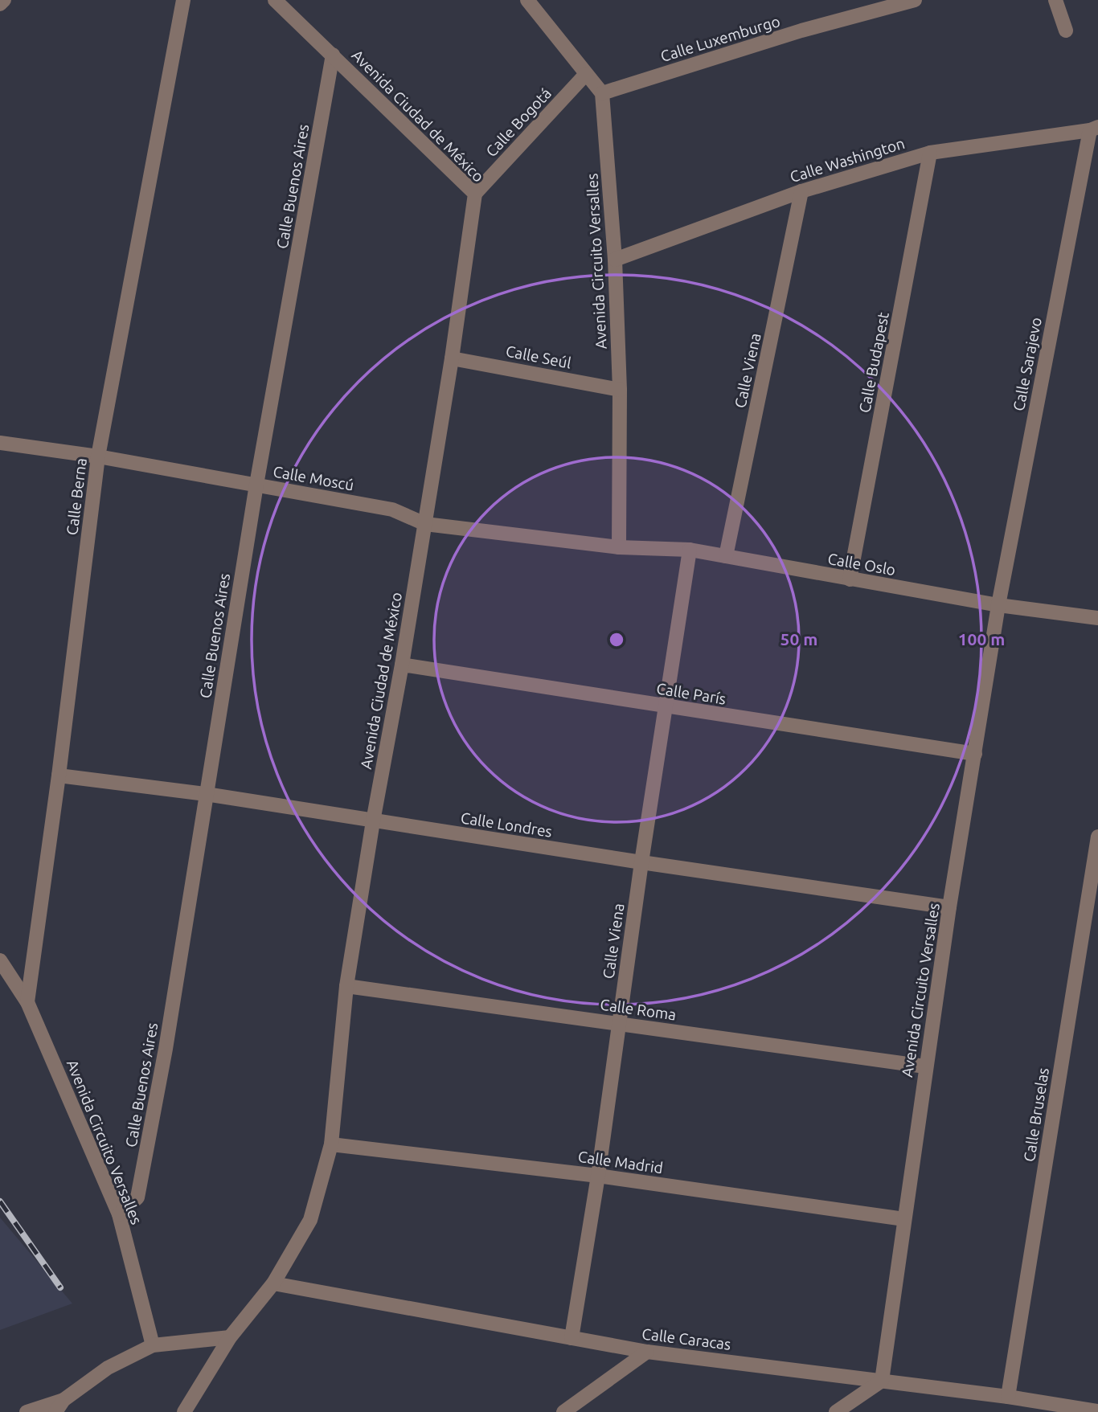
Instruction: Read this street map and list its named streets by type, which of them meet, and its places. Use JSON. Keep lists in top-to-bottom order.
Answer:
{
  "streets": {
    "street": [
      "Calle Luxemburgo",
      "Avenida Ciudad de México",
      "Calle Bogotá",
      "Calle Washington",
      "Calle Buenos Aires",
      "Avenida Circuito Versalles",
      "Calle Seúl",
      "Calle Budapest",
      "Calle Sarajevo",
      "Calle Viena",
      "Calle Moscú",
      "Calle Berna",
      "Calle Oslo",
      "Calle París",
      "Calle Londres",
      "Calle Roma",
      "Calle Bruselas",
      "Calle Madrid",
      "Calle Caracas"
    ]
  },
  "crossings": [
    ["Calle Luxemburgo", "Avenida Circuito Versalles"],
    ["Avenida Ciudad de México", "Calle Bogotá"],
    ["Avenida Ciudad de México", "Calle Buenos Aires"],
    ["Avenida Ciudad de México", "Calle Seúl"],
    ["Avenida Ciudad de México", "Calle Moscú"],
    ["Avenida Ciudad de México", "Calle París"],
    ["Avenida Ciudad de México", "Calle Londres"],
    ["Avenida Ciudad de México", "Calle Roma"],
    ["Avenida Ciudad de México", "Calle Madrid"],
    ["Avenida Ciudad de México", "Calle Caracas"],
    ["Calle Washington", "Avenida Circuito Versalles"],
    ["Calle Washington", "Calle Budapest"],
    ["Calle Washington", "Calle Sarajevo"],
    ["Calle Washington", "Calle Viena"],
    ["Calle Buenos Aires", "Avenida Circuito Versalles"],
    ["Calle Buenos Aires", "Calle Moscú"],
    ["Calle Buenos Aires", "Calle Londres"],
    ["Avenida Circuito Versalles", "Calle Seúl"],
    ["Avenida Circuito Versalles", "Calle Sarajevo"],
    ["Avenida Circuito Versalles", "Calle Moscú"],
    ["Avenida Circuito Versalles", "Calle Berna"],
    ["Avenida Circuito Versalles", "Calle Oslo"],
    ["Avenida Circuito Versalles", "Calle París"],
    ["Avenida Circuito Versalles", "Calle Londres"],
    ["Avenida Circuito Versalles", "Calle Roma"],
    ["Avenida Circuito Versalles", "Calle Madrid"],
    ["Avenida Circuito Versalles", "Calle Caracas"],
    ["Calle Budapest", "Calle Oslo"],
    ["Calle Sarajevo", "Calle Oslo"],
    ["Calle Viena", "Calle Oslo"],
    ["Calle Viena", "Calle París"],
    ["Calle Viena", "Calle Londres"],
    ["Calle Viena", "Calle Roma"],
    ["Calle Viena", "Calle Madrid"],
    ["Calle Viena", "Calle Caracas"],
    ["Calle Moscú", "Calle Berna"],
    ["Calle Moscú", "Calle Oslo"],
    ["Calle Berna", "Calle Londres"],
    ["Calle Bruselas", "Calle Caracas"]
  ],
  "rings": ["50 m", "100 m"]
}
